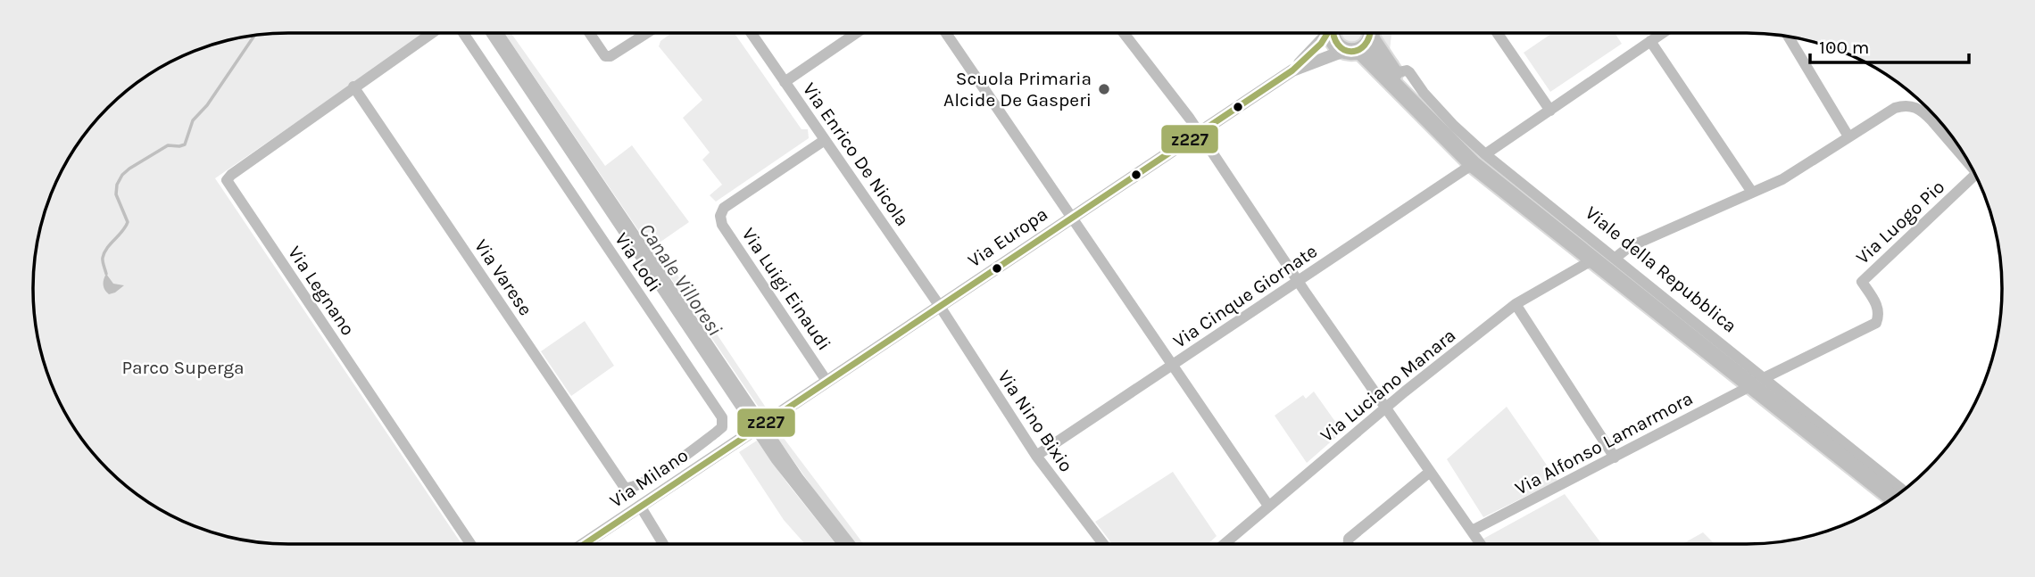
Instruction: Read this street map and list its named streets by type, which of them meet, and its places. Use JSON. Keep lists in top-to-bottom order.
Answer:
{
  "streets": {
    "main road": ["Viale della Repubblica"],
    "street": [
      "Via Enrico De Nicola",
      "Via Luogo Pio",
      "Via Europa",
      "Via Lodi",
      "Via Varese",
      "Via Luigi Einaudi",
      "Via Legnano",
      "Via Cinque Giornate",
      "Via Luciano Manara",
      "Via Nino Bixio",
      "Via Alfonso Lamarmora",
      "Via Milano"
    ]
  },
  "crossings": [
    ["Via Enrico De Nicola", "Via Europa"],
    ["Via Enrico De Nicola", "Via Luigi Einaudi"],
    ["Via Enrico De Nicola", "Via Nino Bixio"],
    ["Via Luogo Pio", "Viale della Repubblica"],
    ["Via Luogo Pio", "Via Alfonso Lamarmora"],
    ["Via Europa", "Viale della Repubblica"],
    ["Via Europa", "Via Luigi Einaudi"],
    ["Via Europa", "Via Nino Bixio"],
    ["Via Europa", "Via Milano"],
    ["Via Lodi", "Via Varese"],
    ["Viale della Repubblica", "Via Cinque Giornate"],
    ["Viale della Repubblica", "Via Luciano Manara"],
    ["Viale della Repubblica", "Via Alfonso Lamarmora"],
    ["Via Varese", "Via Legnano"],
    ["Via Cinque Giornate", "Via Nino Bixio"]
  ],
  "water": ["Canale Villoresi"],
  "parks": ["Parco Superga"],
  "places": ["Scuola Primaria Alcide De Gasperi"],
  "lines": ["transit line z227"],
  "scale_bar": "100 m"
}
